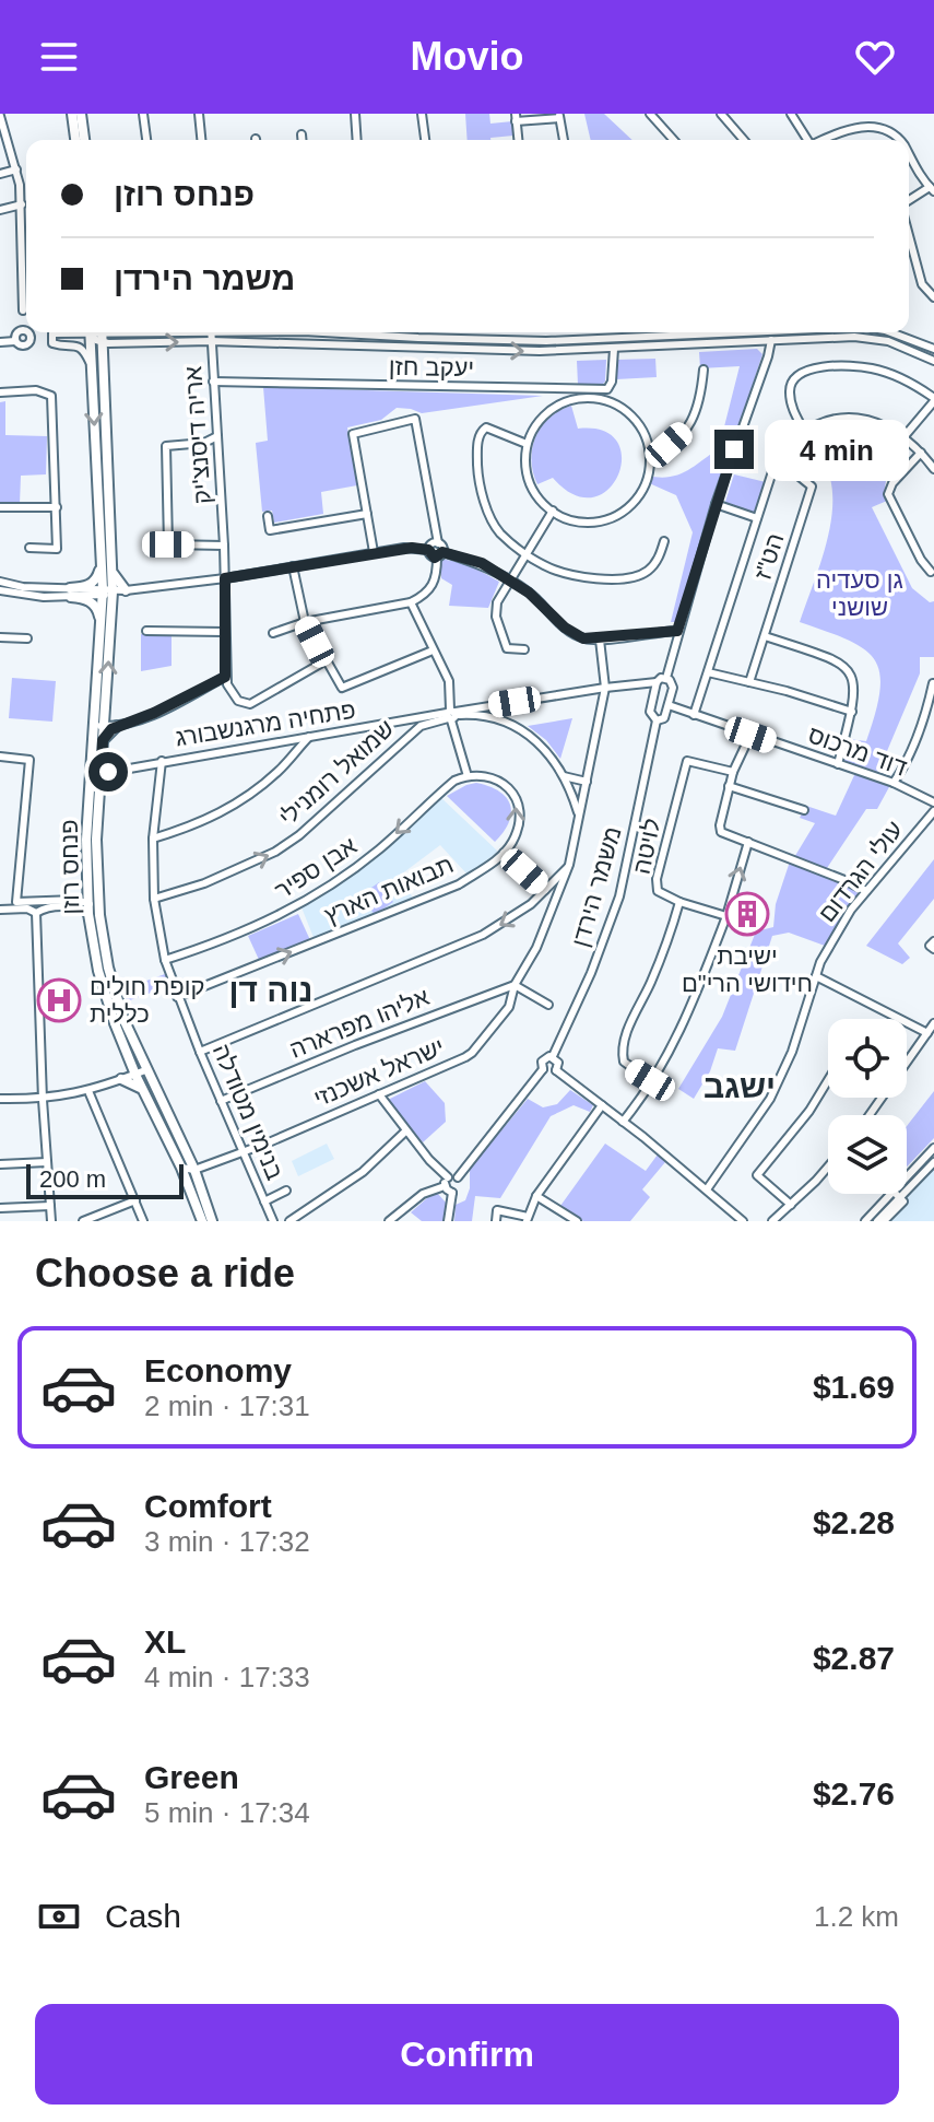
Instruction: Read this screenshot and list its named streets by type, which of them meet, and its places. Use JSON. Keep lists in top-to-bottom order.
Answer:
{
  "streets": {
    "main road": ["פנחס רוזן"],
    "street": [
      "יעקב חזן",
      "אריה דיסנצ'יק",
      "הט\"ז",
      "פתחיה מרגנשבורג",
      "דוד מרכוס",
      "שמואל רומנילי",
      "לויטה",
      "אבן ספיר",
      "עולי הגרדום",
      "משמר הירדן",
      "תבואות הארץ",
      "אליהו מפרארה",
      "ישראל אשכנזי",
      "בנימין מטודלה"
    ]
  },
  "crossings": [
    ["יעקב חזן", "אריה דיסנצ'יק"],
    ["פתחיה מרגנשבורג", "שמואל רומנילי"],
    ["פתחיה מרגנשבורג", "פנחס רוזן"],
    ["פתחיה מרגנשבורג", "ישראל אשכנזי"],
    ["פתחיה מרגנשבורג", "בנימין מטודלה"],
    ["שמואל רומנילי", "בנימין מטודלה"],
    ["פנחס רוזן", "ישראל אשכנזי"],
    ["אבן ספיר", "בנימין מטודלה"],
    ["תבואות הארץ", "בנימין מטודלה"],
    ["אליהו מפרארה", "ישראל אשכנזי"],
    ["אליהו מפרארה", "בנימין מטודלה"],
    ["ישראל אשכנזי", "בנימין מטודלה"]
  ],
  "one_way": ["שמואל רומנילי", "אבן ספיר"],
  "districts": ["נוה דן", "ישגב"],
  "parks": ["גן סעדיה שושני"],
  "places": {
    "building": ["ישיבת חידושי הרי\"ם"],
    "hospital": ["קופת חולים כללית"]
  },
  "scale_bar": "200 m",
  "page": {
    "header": "Movio",
    "banner": ["פנחס רוזן", "משמר הירדן"],
    "bubble": "4 min",
    "scale": "200 m",
    "heading": "Choose a ride",
    "list": [
      {
        "name": "Economy",
        "note": "2 min · 17:31",
        "value": "$1.69"
      },
      {
        "name": "Comfort",
        "note": "3 min · 17:32",
        "value": "$2.28"
      },
      {
        "name": "XL",
        "note": "4 min · 17:33",
        "value": "$2.87"
      },
      {
        "name": "Green",
        "note": "5 min · 17:34",
        "value": "$2.76"
      }
    ],
    "pay": ["Cash", "1.2 km"],
    "buttons": "Confirm"
  }
}
